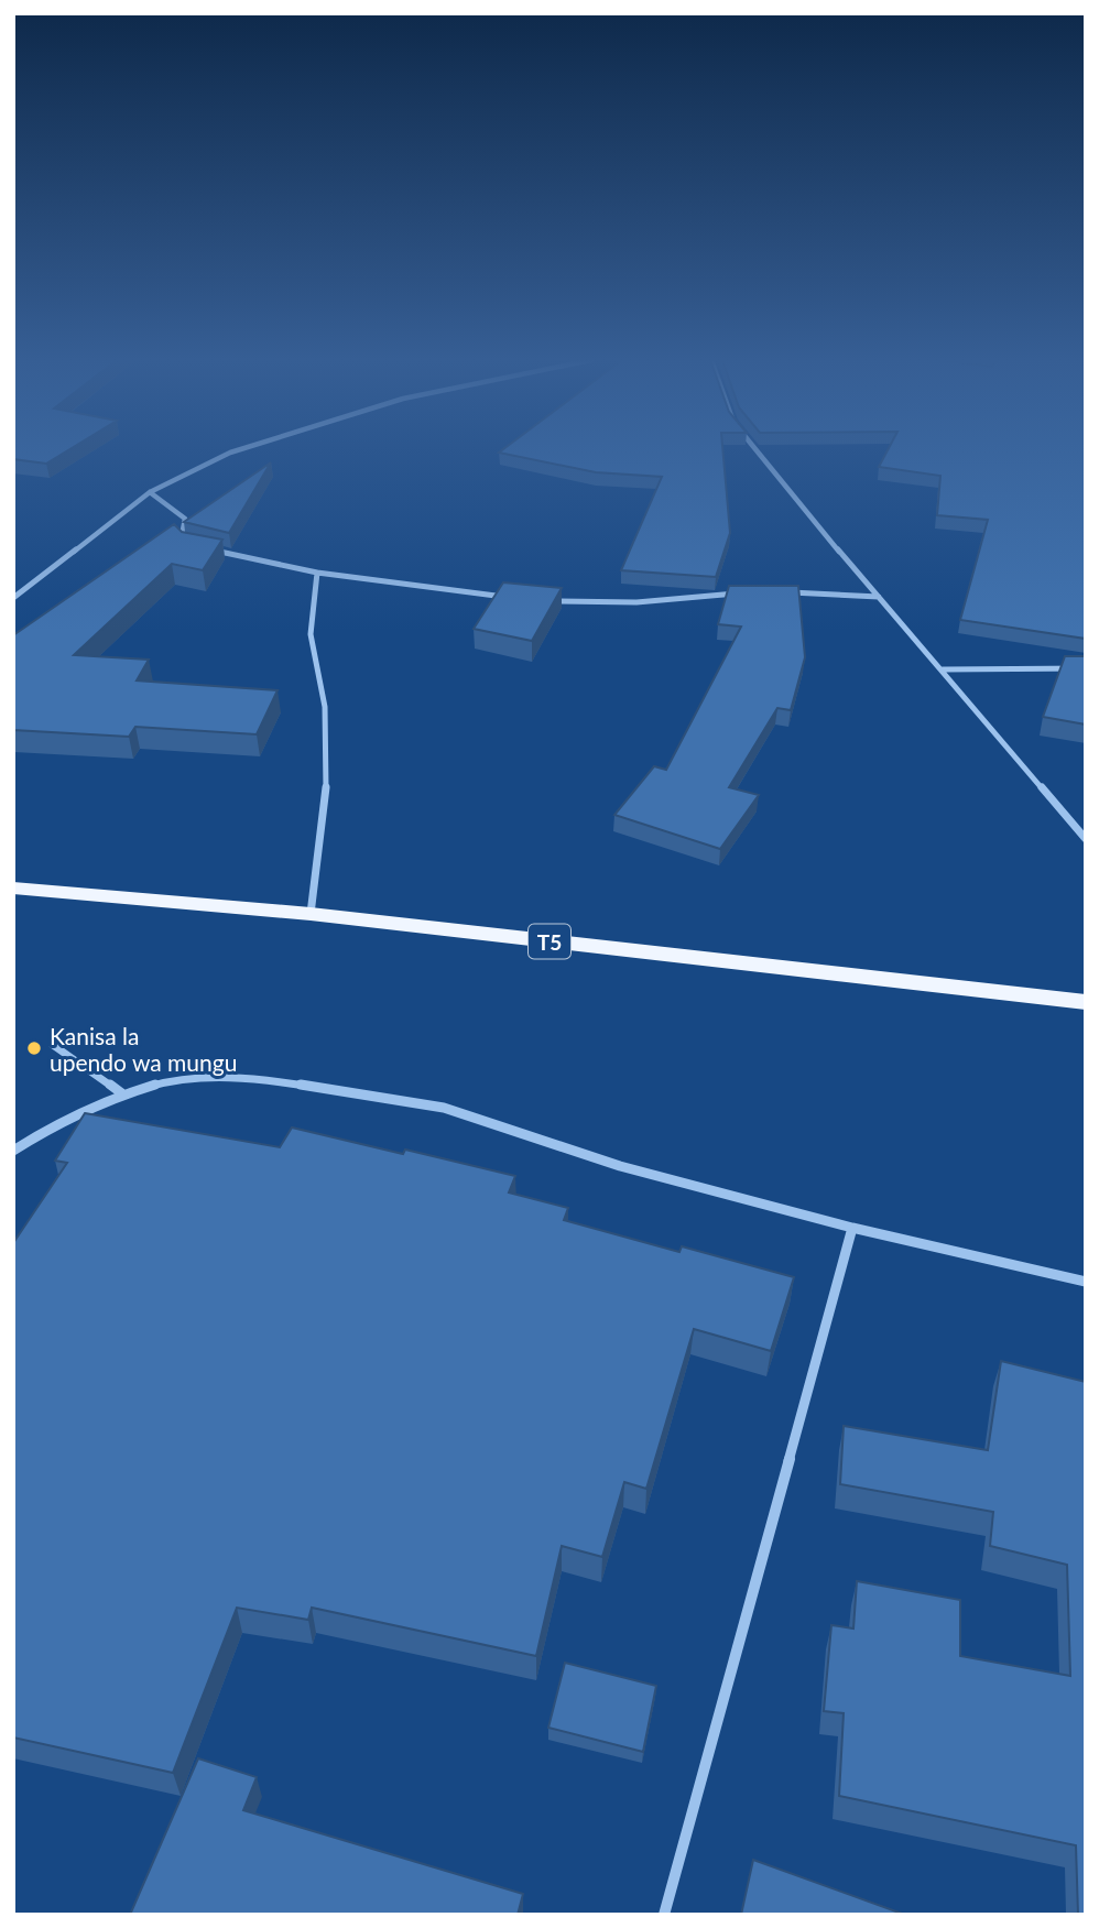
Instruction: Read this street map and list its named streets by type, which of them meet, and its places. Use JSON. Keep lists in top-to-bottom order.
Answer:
{
  "streets": {
    "highway": ["T5"]
  },
  "places": ["Kanisa la upendo wa mungu"]
}
